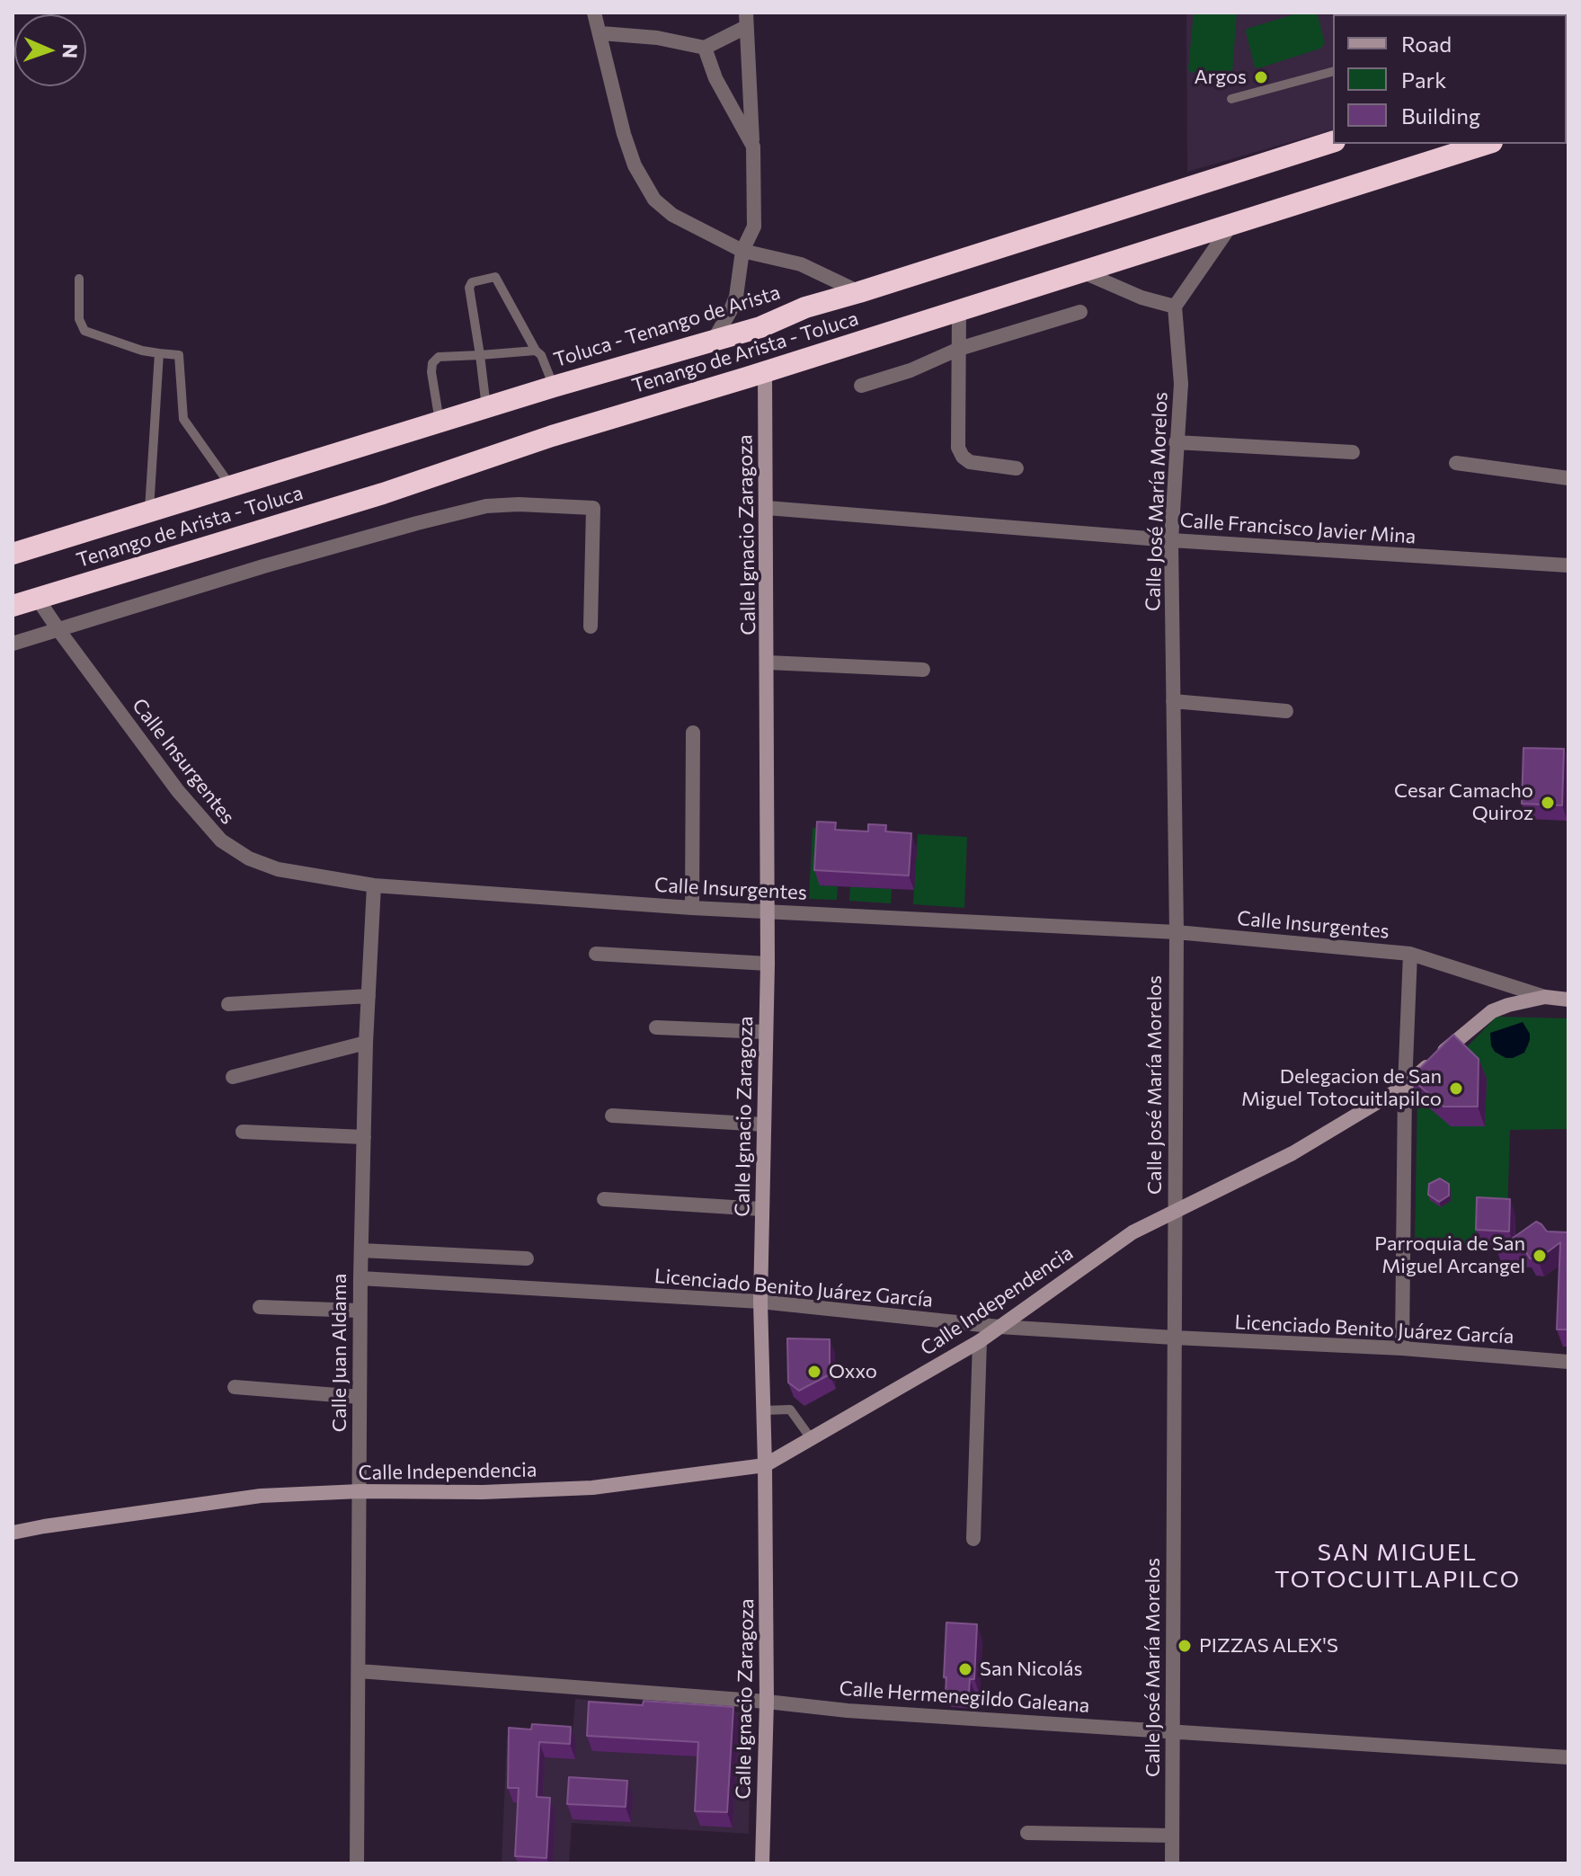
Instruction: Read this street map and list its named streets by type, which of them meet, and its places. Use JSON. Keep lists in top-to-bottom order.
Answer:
{
  "streets": {
    "highway": ["Toluca - Tenango de Arista", "Tenango de Arista - Toluca"],
    "street": [
      "Calle José María Morelos",
      "Calle Francisco Javier Mina",
      "Calle Ignacio Zaragoza",
      "Calle Insurgentes",
      "Licenciado Benito Juárez García",
      "Calle Independencia",
      "Calle Juan Aldama",
      "Calle Hermenegildo Galeana"
    ]
  },
  "crossings": [
    ["Tenango de Arista - Toluca", "Calle Ignacio Zaragoza"],
    ["Tenango de Arista - Toluca", "Calle Insurgentes"],
    ["Calle José María Morelos", "Calle Francisco Javier Mina"],
    ["Calle José María Morelos", "Calle Insurgentes"],
    ["Calle José María Morelos", "Licenciado Benito Juárez García"],
    ["Calle José María Morelos", "Calle Independencia"],
    ["Calle José María Morelos", "Calle Hermenegildo Galeana"],
    ["Calle Francisco Javier Mina", "Calle Ignacio Zaragoza"],
    ["Calle Ignacio Zaragoza", "Calle Insurgentes"],
    ["Calle Ignacio Zaragoza", "Licenciado Benito Juárez García"],
    ["Calle Ignacio Zaragoza", "Calle Independencia"],
    ["Calle Ignacio Zaragoza", "Calle Hermenegildo Galeana"],
    ["Calle Insurgentes", "Calle Independencia"],
    ["Calle Insurgentes", "Calle Juan Aldama"],
    ["Licenciado Benito Juárez García", "Calle Independencia"],
    ["Licenciado Benito Juárez García", "Calle Juan Aldama"],
    ["Calle Independencia", "Calle Juan Aldama"],
    ["Calle Juan Aldama", "Calle Hermenegildo Galeana"]
  ],
  "districts": ["SAN MIGUEL TOTOCUITLAPILCO"],
  "places": [
    "Argos",
    "Cesar Camacho Quiroz",
    "Delegacion de San Miguel Totocuitlapilco",
    "Parroquia de San Miguel Arcangel",
    "Oxxo",
    "PIZZAS ALEX'S",
    "San Nicolás"
  ],
  "legend": ["Road", "Park", "Building"],
  "north": "right"
}
